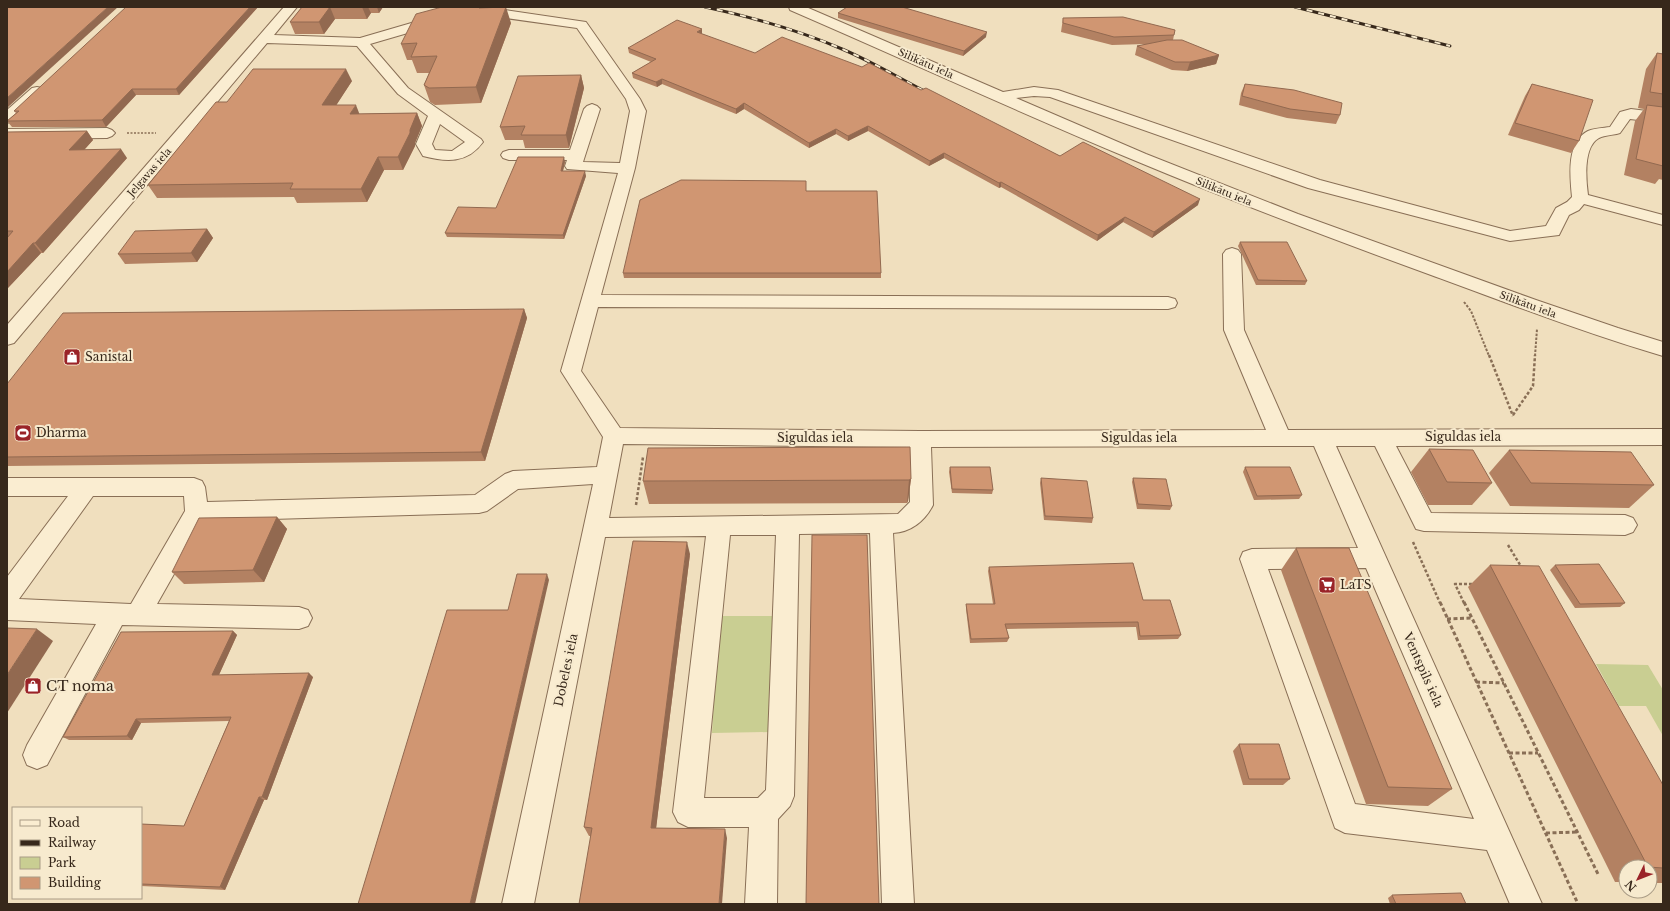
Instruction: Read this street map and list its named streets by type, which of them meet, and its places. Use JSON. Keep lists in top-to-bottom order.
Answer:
{
  "streets": {
    "street": [
      "Silikātu iela",
      "Jelgavas iela",
      "Siguldas iela",
      "Dobeles iela",
      "Ventspils iela"
    ]
  },
  "crossings": [
    ["Siguldas iela", "Dobeles iela"],
    ["Siguldas iela", "Ventspils iela"]
  ],
  "places": {
    "shop": ["Sanistal", "CT noma"],
    "sports": ["Dharma"],
    "supermarket": ["LaTS"]
  },
  "legend": [
    "Road",
    "Railway",
    "Park",
    "Building"
  ],
  "north": "bottom left"
}
